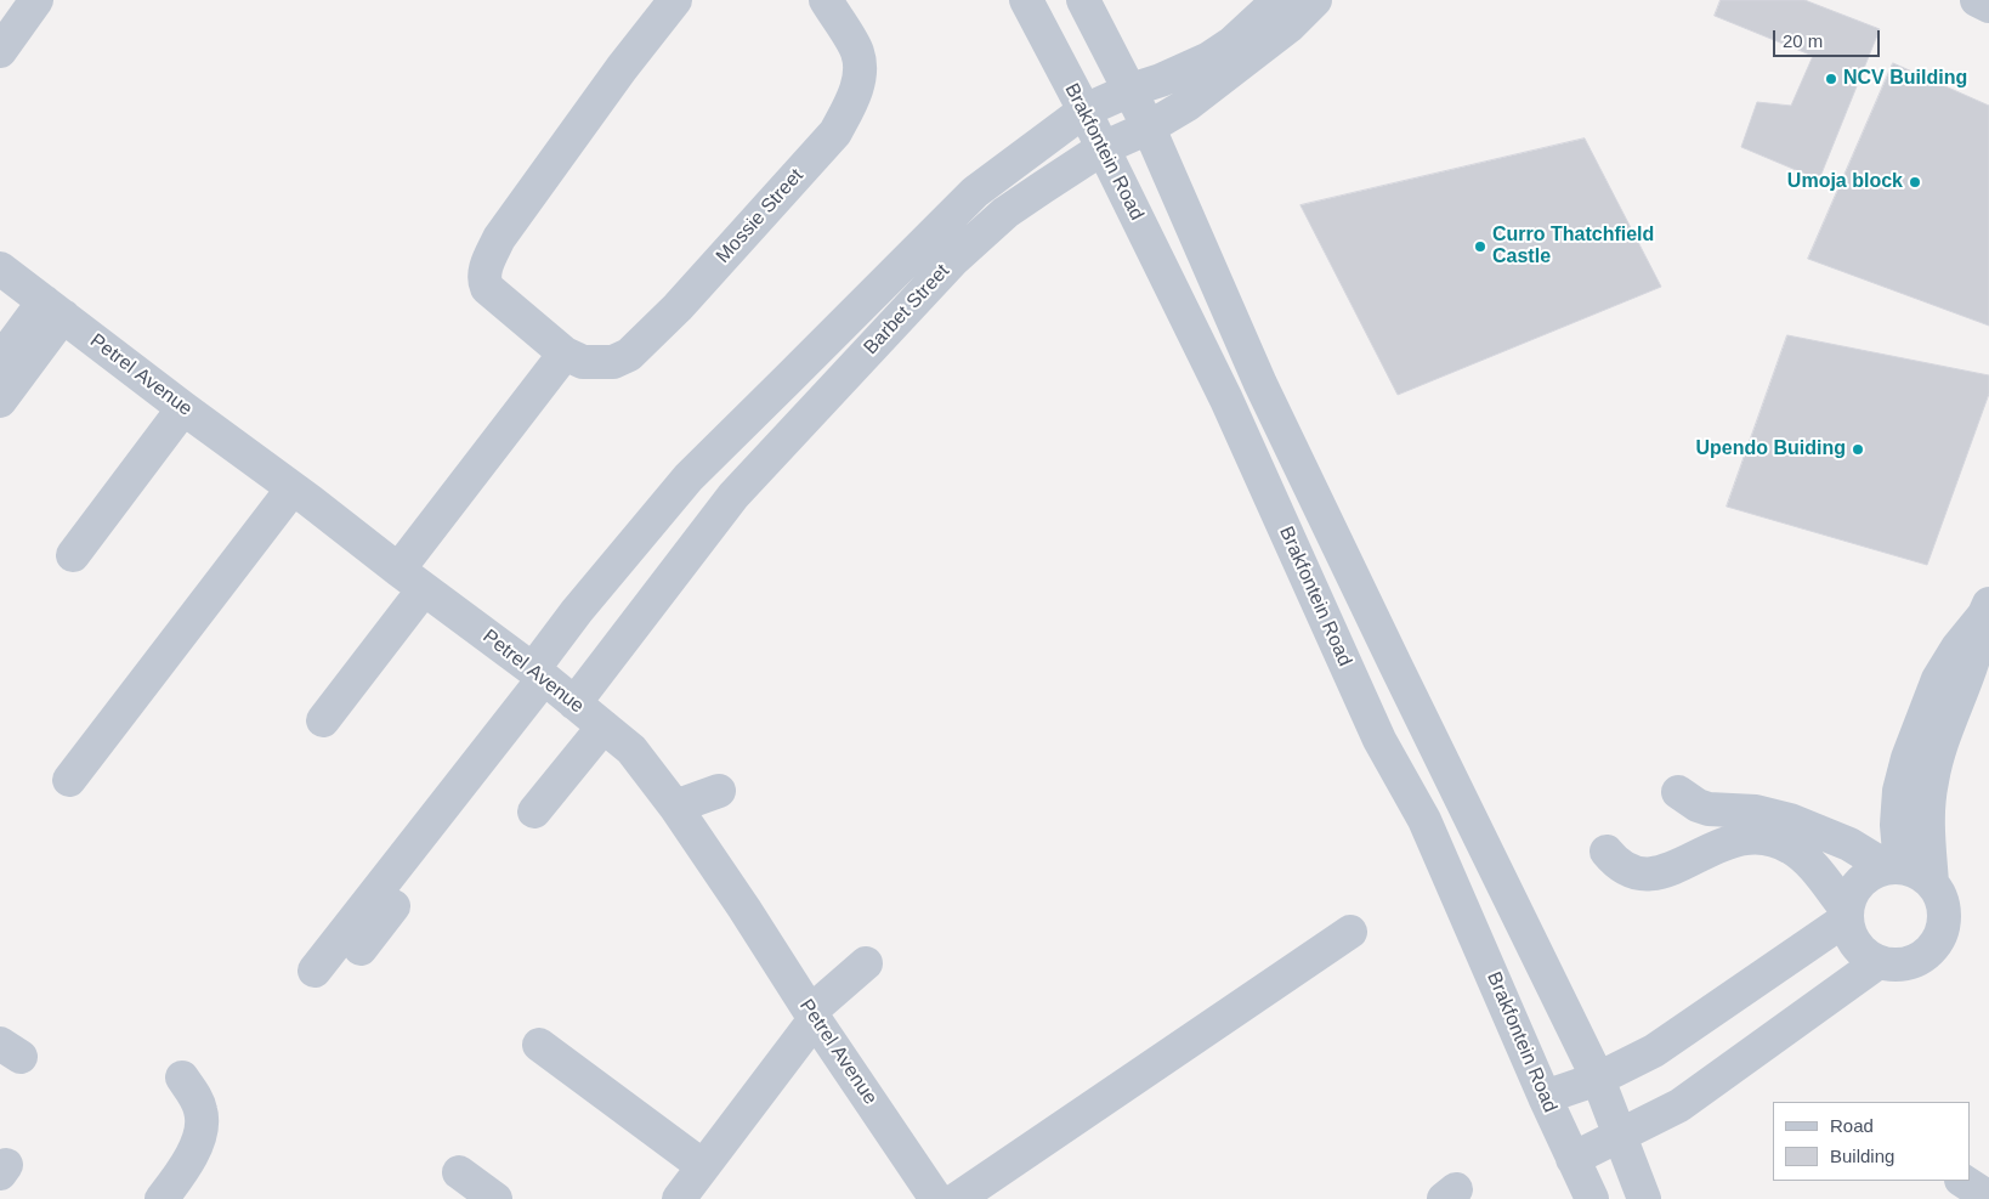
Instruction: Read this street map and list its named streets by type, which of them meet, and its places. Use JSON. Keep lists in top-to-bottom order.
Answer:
{
  "streets": {
    "street": [
      "Brakfontein Road",
      "Mossie Street",
      "Barbet Street",
      "Petrel Avenue"
    ]
  },
  "crossings": [
    ["Brakfontein Road", "Barbet Street"],
    ["Barbet Street", "Petrel Avenue"]
  ],
  "places": [
    "NCV Building",
    "Umoja block",
    "Curro Thatchfield Castle",
    "Upendo Buiding"
  ],
  "legend": ["Road", "Building"],
  "scale_bar": "20 m"
}
